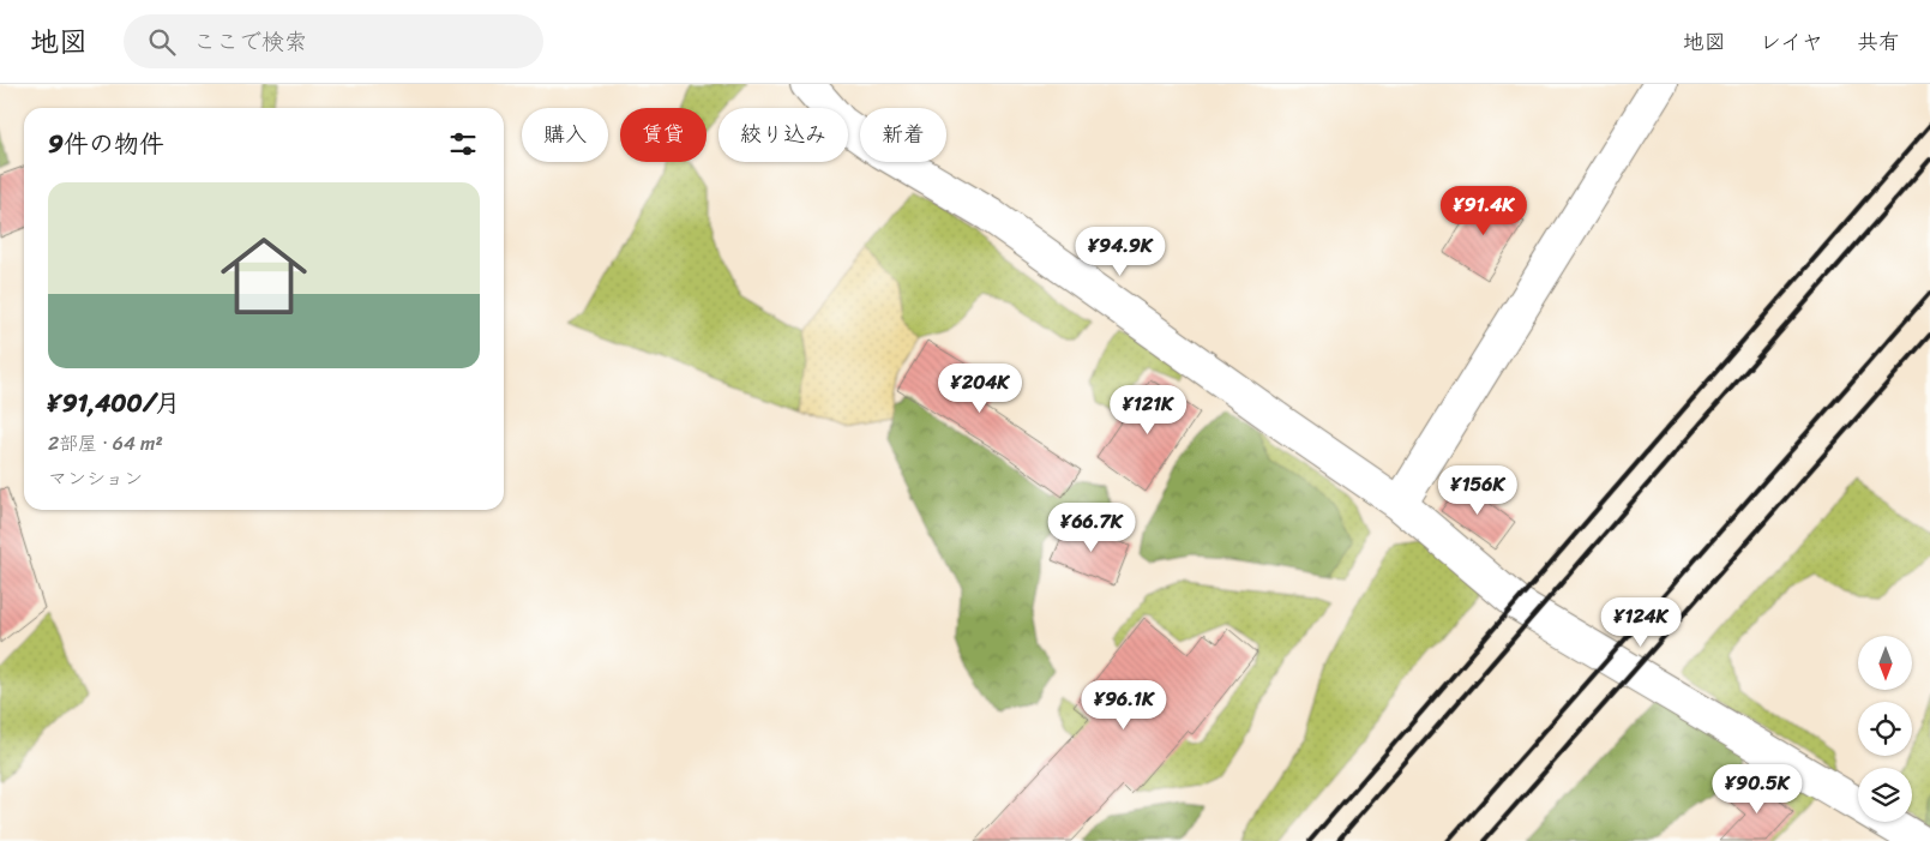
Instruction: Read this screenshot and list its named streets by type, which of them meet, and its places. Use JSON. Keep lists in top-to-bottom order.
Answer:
{
  "north": "bottom",
  "page": {
    "header": "地図",
    "search": "ここで検索",
    "nav": ["地図", "レイヤ", "共有"],
    "chip": [
      "購入",
      "賃貸",
      "絞り込み",
      "新着"
    ],
    "heading": "9件の物件",
    "list": [
      {
        "name": "¥91,400/月",
        "note": "2部屋 · 64 m² · マンション"
      }
    ],
    "price": [
      "¥91.4K",
      "¥94.9K",
      "¥204K",
      "¥121K",
      "¥156K",
      "¥66.7K",
      "¥124K",
      "¥96.1K",
      "¥90.5K"
    ]
  }
}
